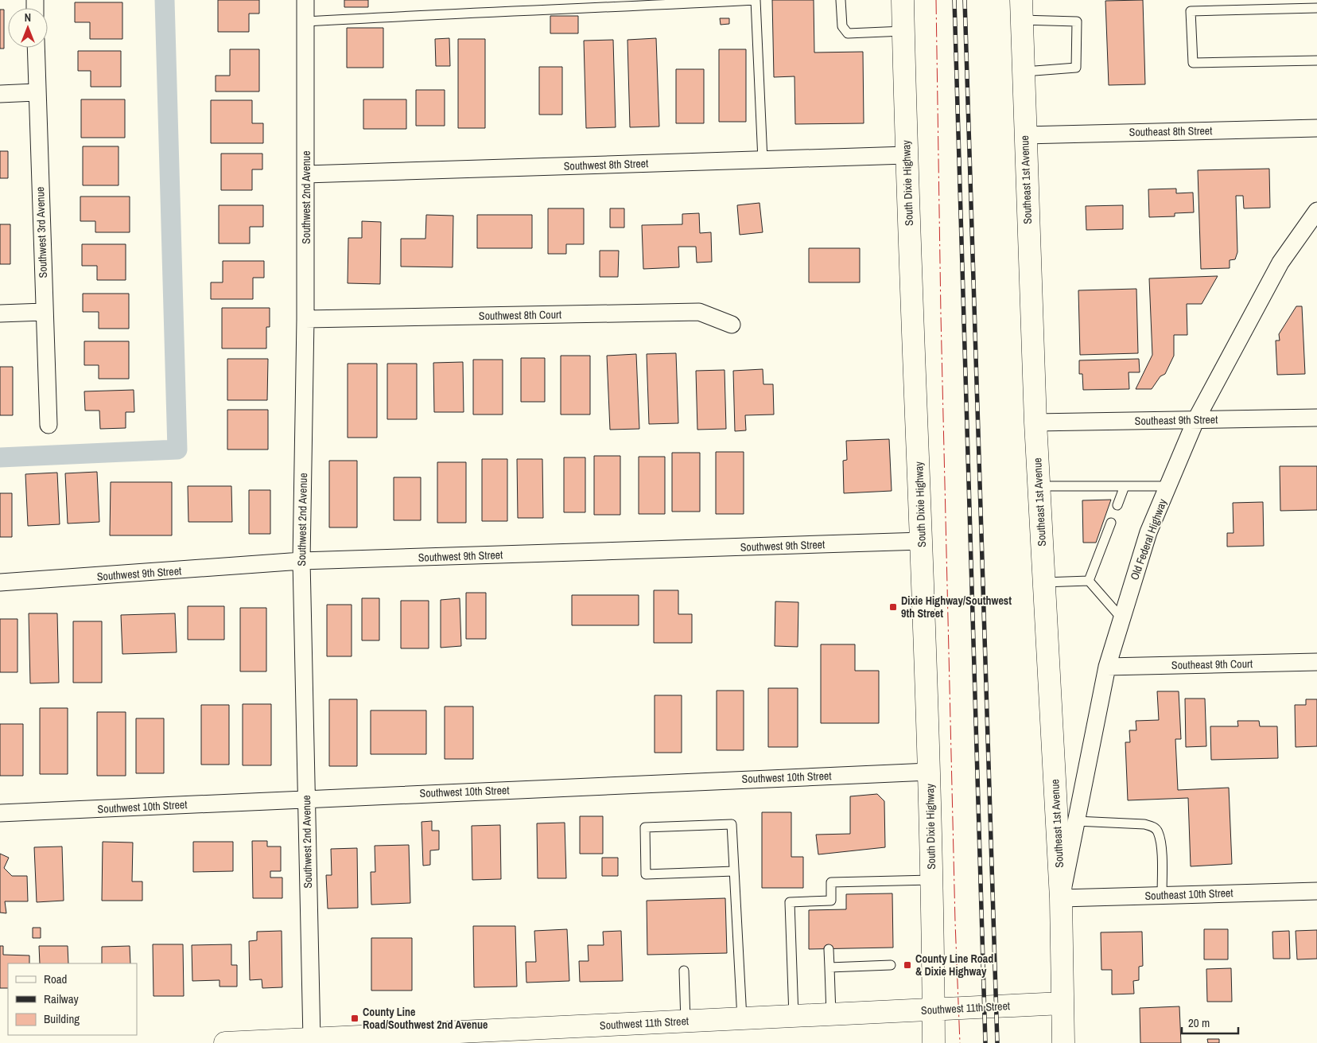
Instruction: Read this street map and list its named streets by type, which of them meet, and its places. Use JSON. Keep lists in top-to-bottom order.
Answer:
{
  "streets": {
    "main road": ["Southeast 1st Avenue", "South Dixie Highway", "Southwest 11th Street"],
    "street": [
      "Southeast 8th Street",
      "Southwest 8th Street",
      "Southwest 2nd Avenue",
      "Southwest 3rd Avenue",
      "Southwest 8th Court",
      "Southeast 9th Street",
      "Old Federal Highway",
      "Southwest 9th Street",
      "Southeast 9th Court",
      "Southwest 10th Street",
      "Southeast 10th Street"
    ]
  },
  "crossings": [
    ["Southeast 8th Street", "Southeast 1st Avenue"],
    ["Southwest 8th Street", "South Dixie Highway"],
    ["Southwest 8th Street", "Southwest 2nd Avenue"],
    ["Southeast 1st Avenue", "Southeast 9th Street"],
    ["Southeast 1st Avenue", "Old Federal Highway"],
    ["Southeast 1st Avenue", "Southeast 10th Street"],
    ["Southeast 1st Avenue", "Southwest 11th Street"],
    ["South Dixie Highway", "Southwest 9th Street"],
    ["South Dixie Highway", "Southwest 10th Street"],
    ["South Dixie Highway", "Southwest 11th Street"],
    ["Southwest 2nd Avenue", "Southwest 8th Court"],
    ["Southwest 2nd Avenue", "Southwest 9th Street"],
    ["Southwest 2nd Avenue", "Southwest 10th Street"],
    ["Southwest 2nd Avenue", "Southwest 11th Street"],
    ["Southeast 9th Street", "Old Federal Highway"],
    ["Old Federal Highway", "Southeast 9th Court"],
    ["Old Federal Highway", "Southeast 10th Street"]
  ],
  "places": {
    "transit": ["Dixie Highway/Southwest 9th Street", "County Line Road & Dixie Highway", "County Line Road/Southwest 2nd Avenue"]
  },
  "legend": ["Road", "Railway", "Building"],
  "scale_bar": "20 m",
  "north": "top"
}
